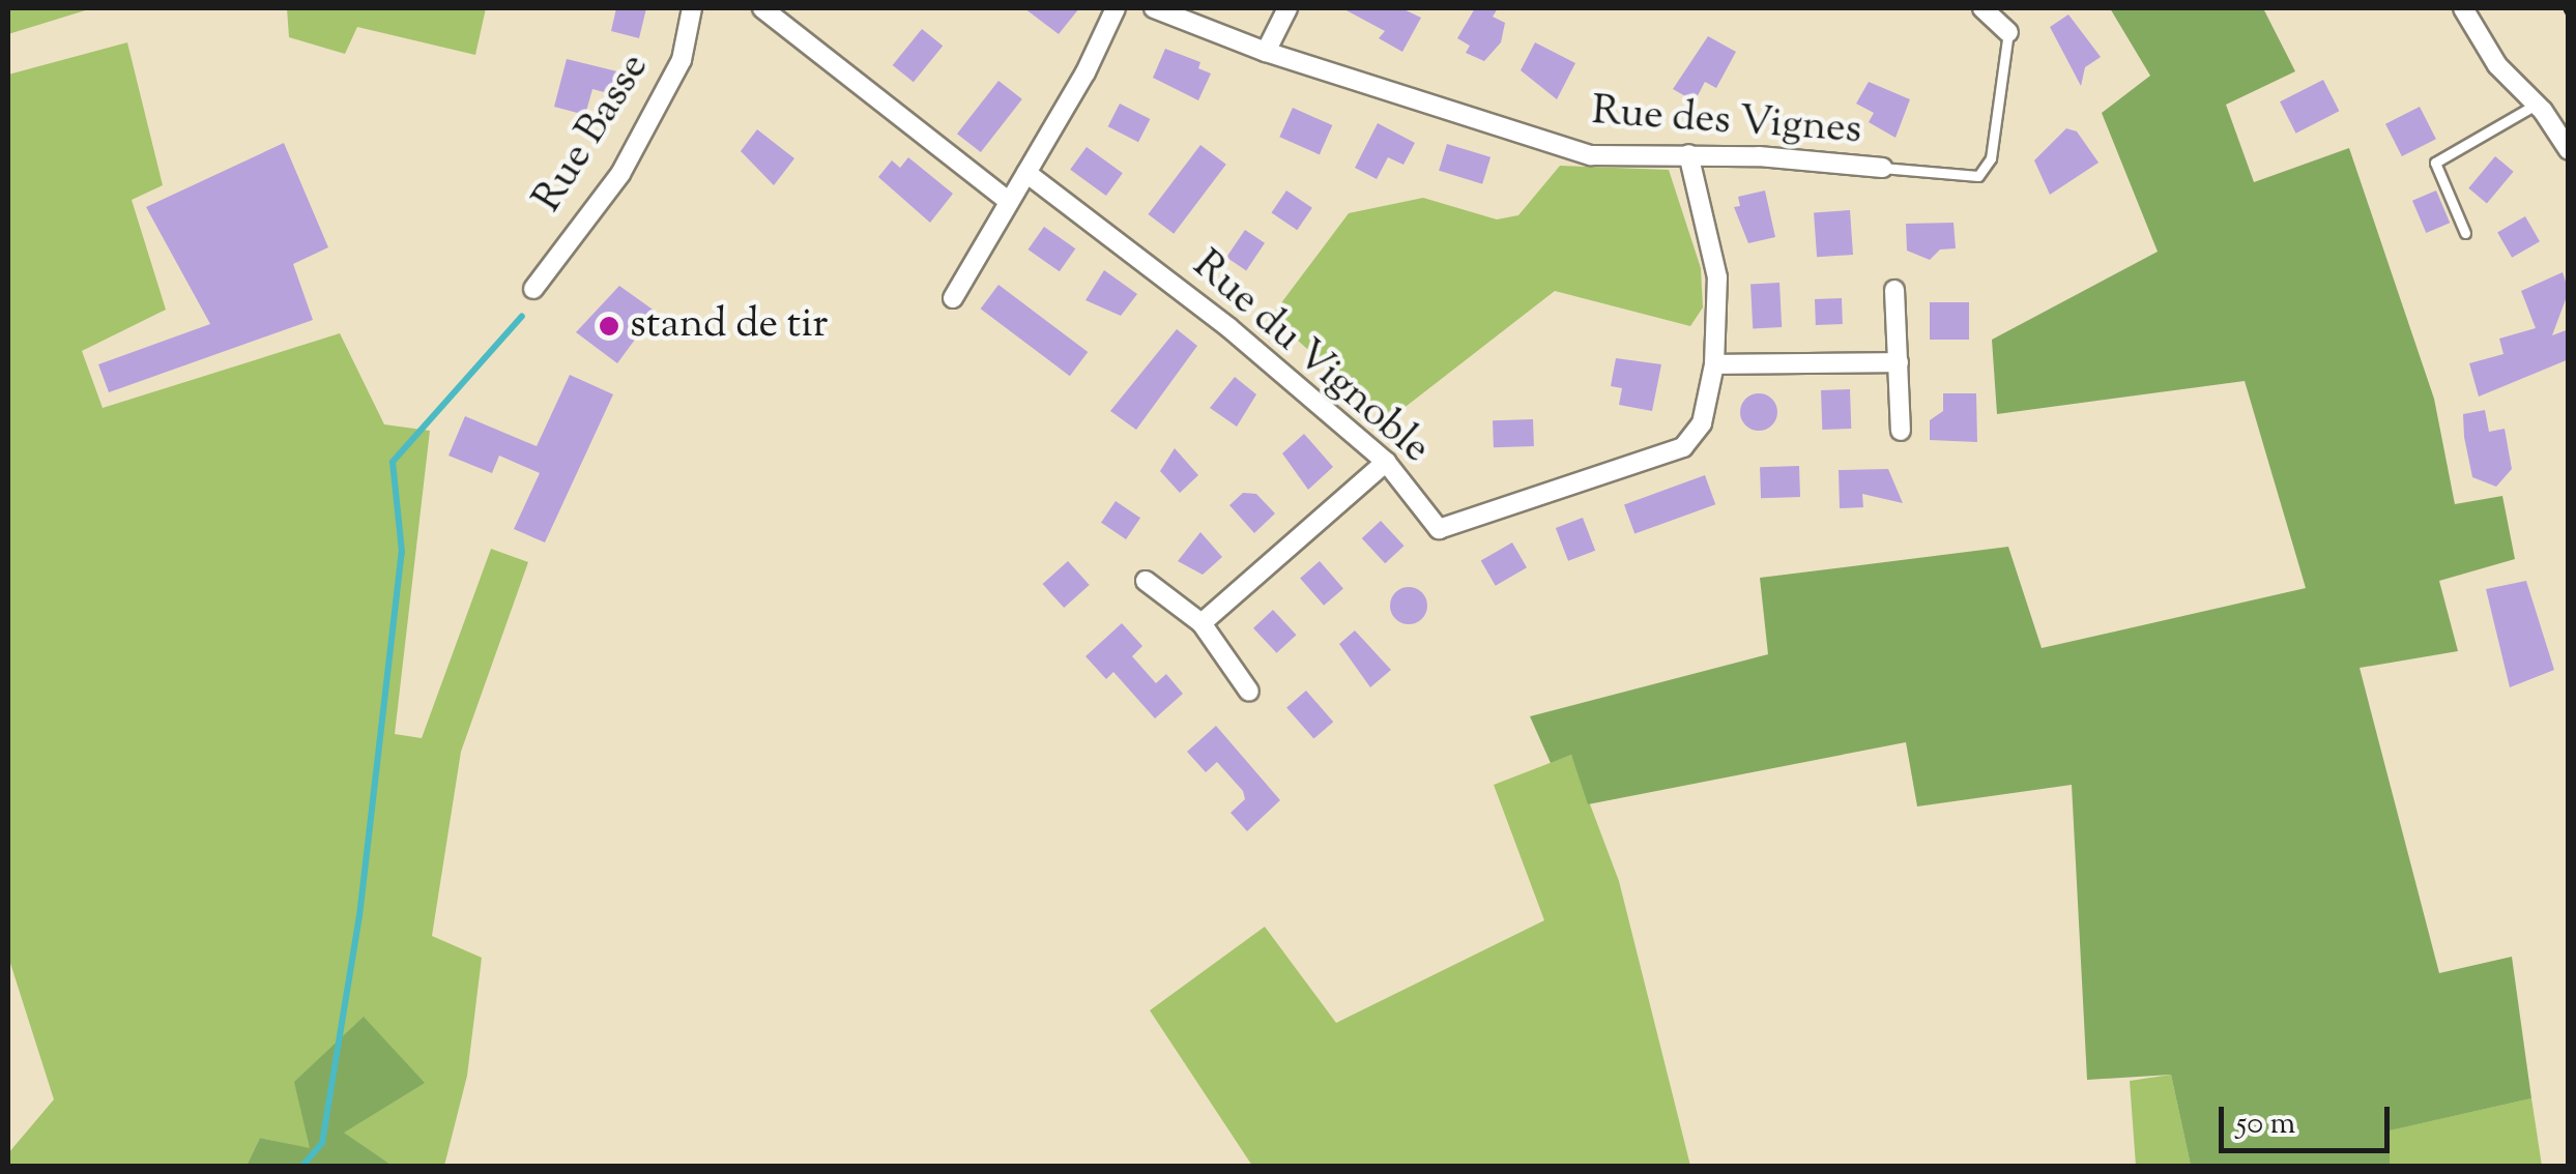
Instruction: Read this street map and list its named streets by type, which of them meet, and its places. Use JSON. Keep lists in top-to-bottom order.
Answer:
{
  "streets": {
    "street": ["Rue des Vignes", "Rue Basse", "Rue du Vignoble"]
  },
  "crossings": [
    ["Rue des Vignes", "Rue du Vignoble"]
  ],
  "places": ["stand de tir"],
  "scale_bar": "50 m"
}
